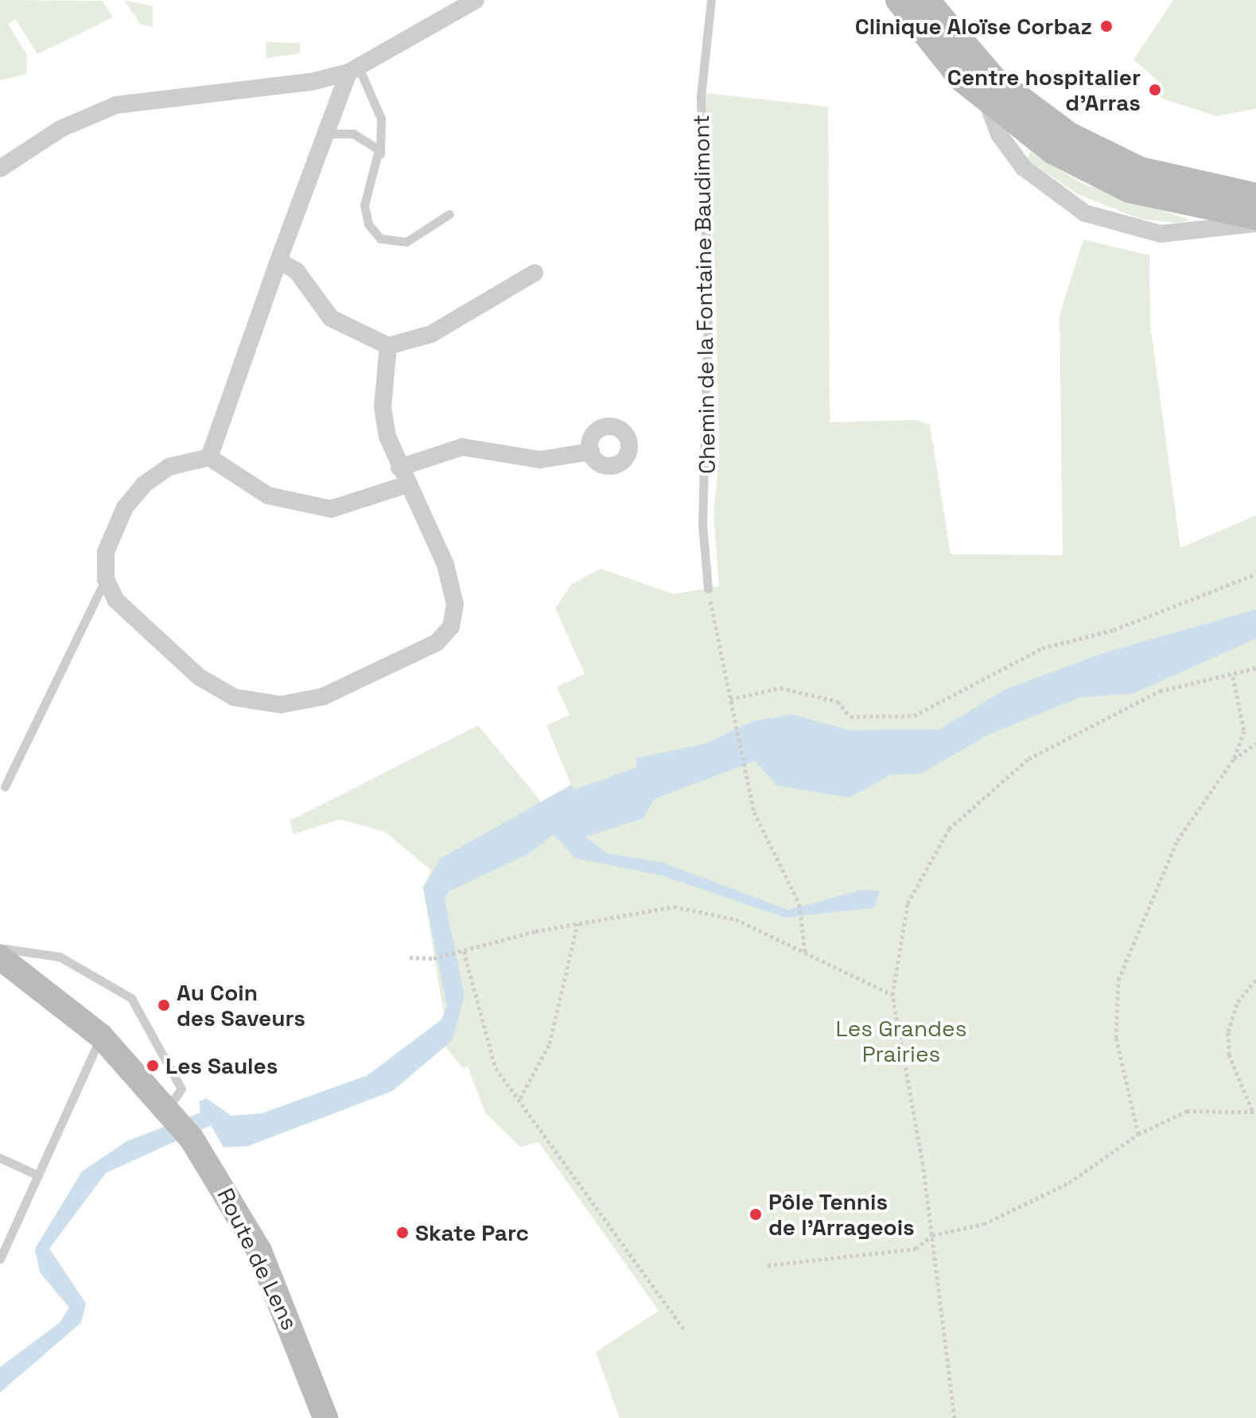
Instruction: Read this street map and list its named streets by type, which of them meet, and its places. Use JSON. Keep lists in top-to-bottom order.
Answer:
{
  "streets": {
    "main road": ["Route de Lens"],
    "lane": ["Chemin de la Fontaine Baudimont"]
  },
  "parks": ["Les Grandes Prairies"],
  "places": [
    "Clinique Aloïse Corbaz",
    "Centre hospitalier d'Arras",
    "Au Coin des Saveurs",
    "Les Saules",
    "Pôle Tennis de l'Arrageois",
    "Skate Parc"
  ]
}
